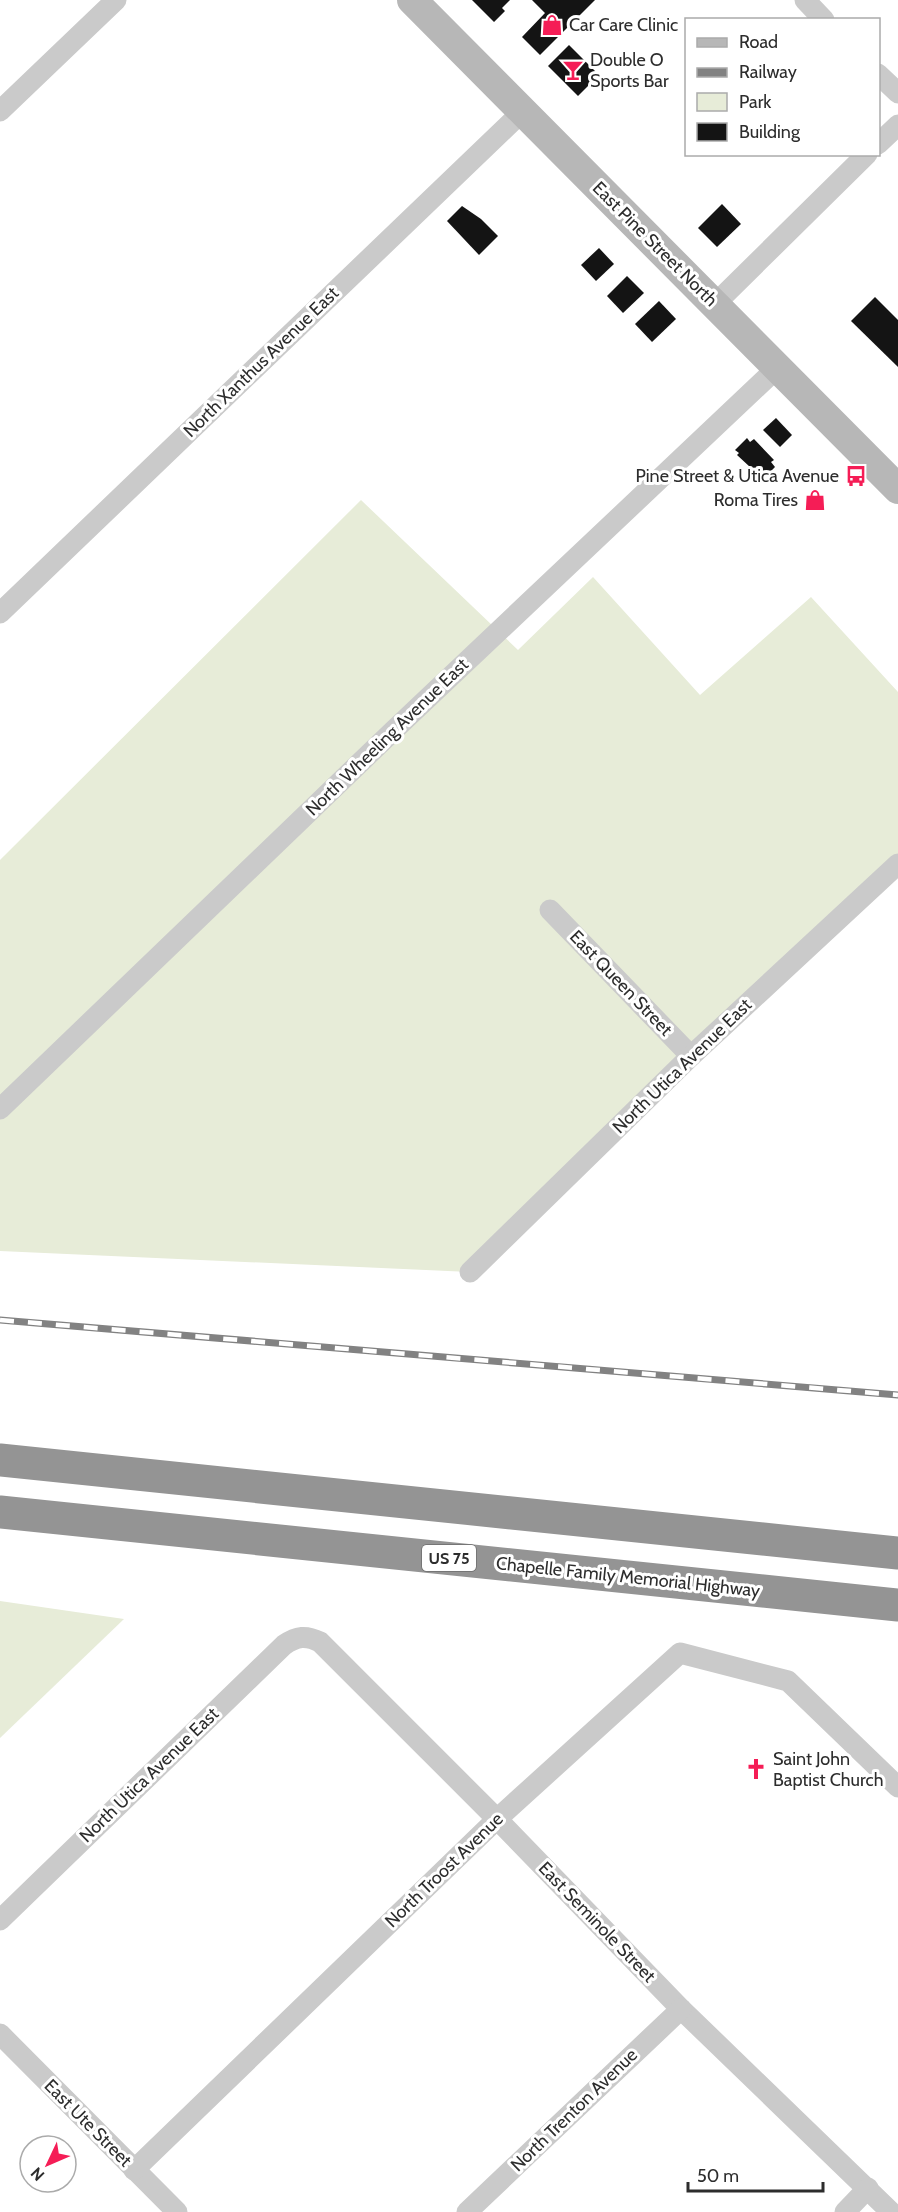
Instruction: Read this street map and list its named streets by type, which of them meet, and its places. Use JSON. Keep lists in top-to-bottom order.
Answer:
{
  "streets": {
    "highway": ["US 75", "Chapelle Family Memorial Highway"],
    "main road": ["East Pine Street North"],
    "street": [
      "North Xanthus Avenue East",
      "North Wheeling Avenue East",
      "East Queen Street",
      "North Utica Avenue East",
      "North Troost Avenue",
      "East Seminole Street",
      "North Trenton Avenue",
      "East Ute Street"
    ]
  },
  "crossings": [
    ["East Pine Street North", "North Xanthus Avenue East"],
    ["East Pine Street North", "North Wheeling Avenue East"],
    ["East Queen Street", "North Utica Avenue East"],
    ["North Utica Avenue East", "East Seminole Street"],
    ["North Troost Avenue", "East Seminole Street"],
    ["North Troost Avenue", "East Ute Street"],
    ["East Seminole Street", "North Trenton Avenue"]
  ],
  "places": {
    "shop": ["Car Care Clinic", "Roma Tires"],
    "bar": ["Double O Sports Bar"],
    "bus stop": ["Pine Street & Utica Avenue"],
    "church": ["Saint John Baptist Church"]
  },
  "legend": [
    "Road",
    "Railway",
    "Park",
    "Building"
  ],
  "scale_bar": "50 m",
  "north": "bottom left"
}
